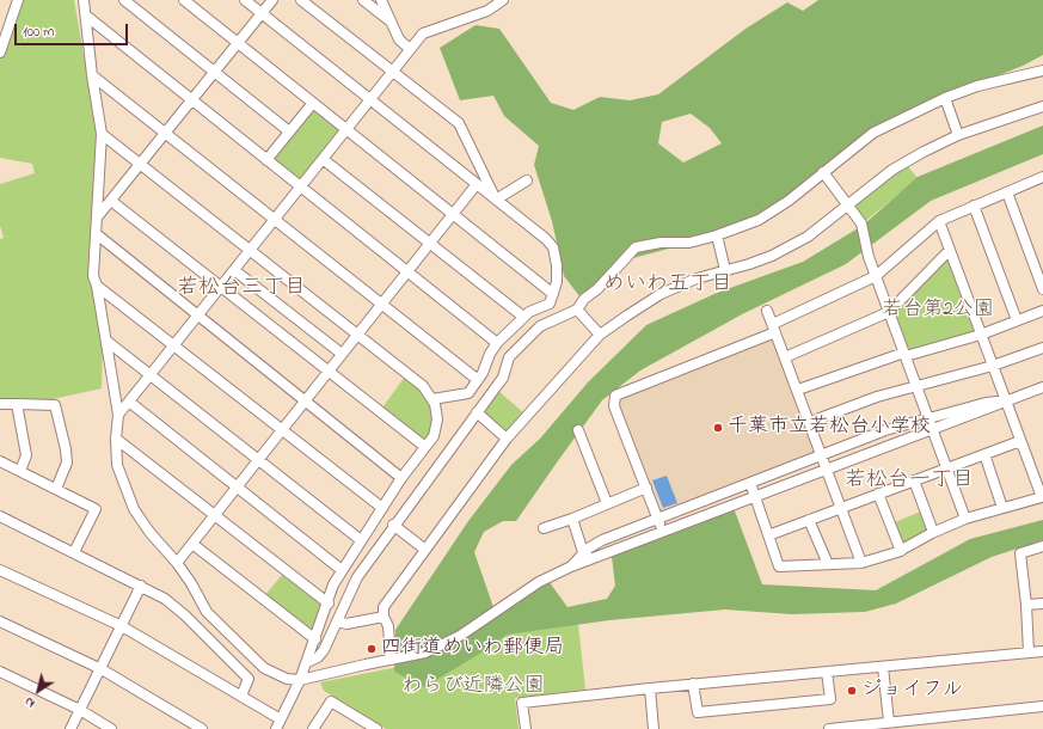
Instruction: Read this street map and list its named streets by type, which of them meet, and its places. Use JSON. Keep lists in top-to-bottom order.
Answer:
{
  "districts": ["めいわ五丁目", "若松台三丁目", "若松台一丁目"],
  "parks": ["若台第2公園", "わらび近隣公園"],
  "places": ["千葉市立若松台小学校", "四街道めいわ郵便局", "ジョイフル"],
  "scale_bar": "100 m",
  "north": "bottom left"
}
